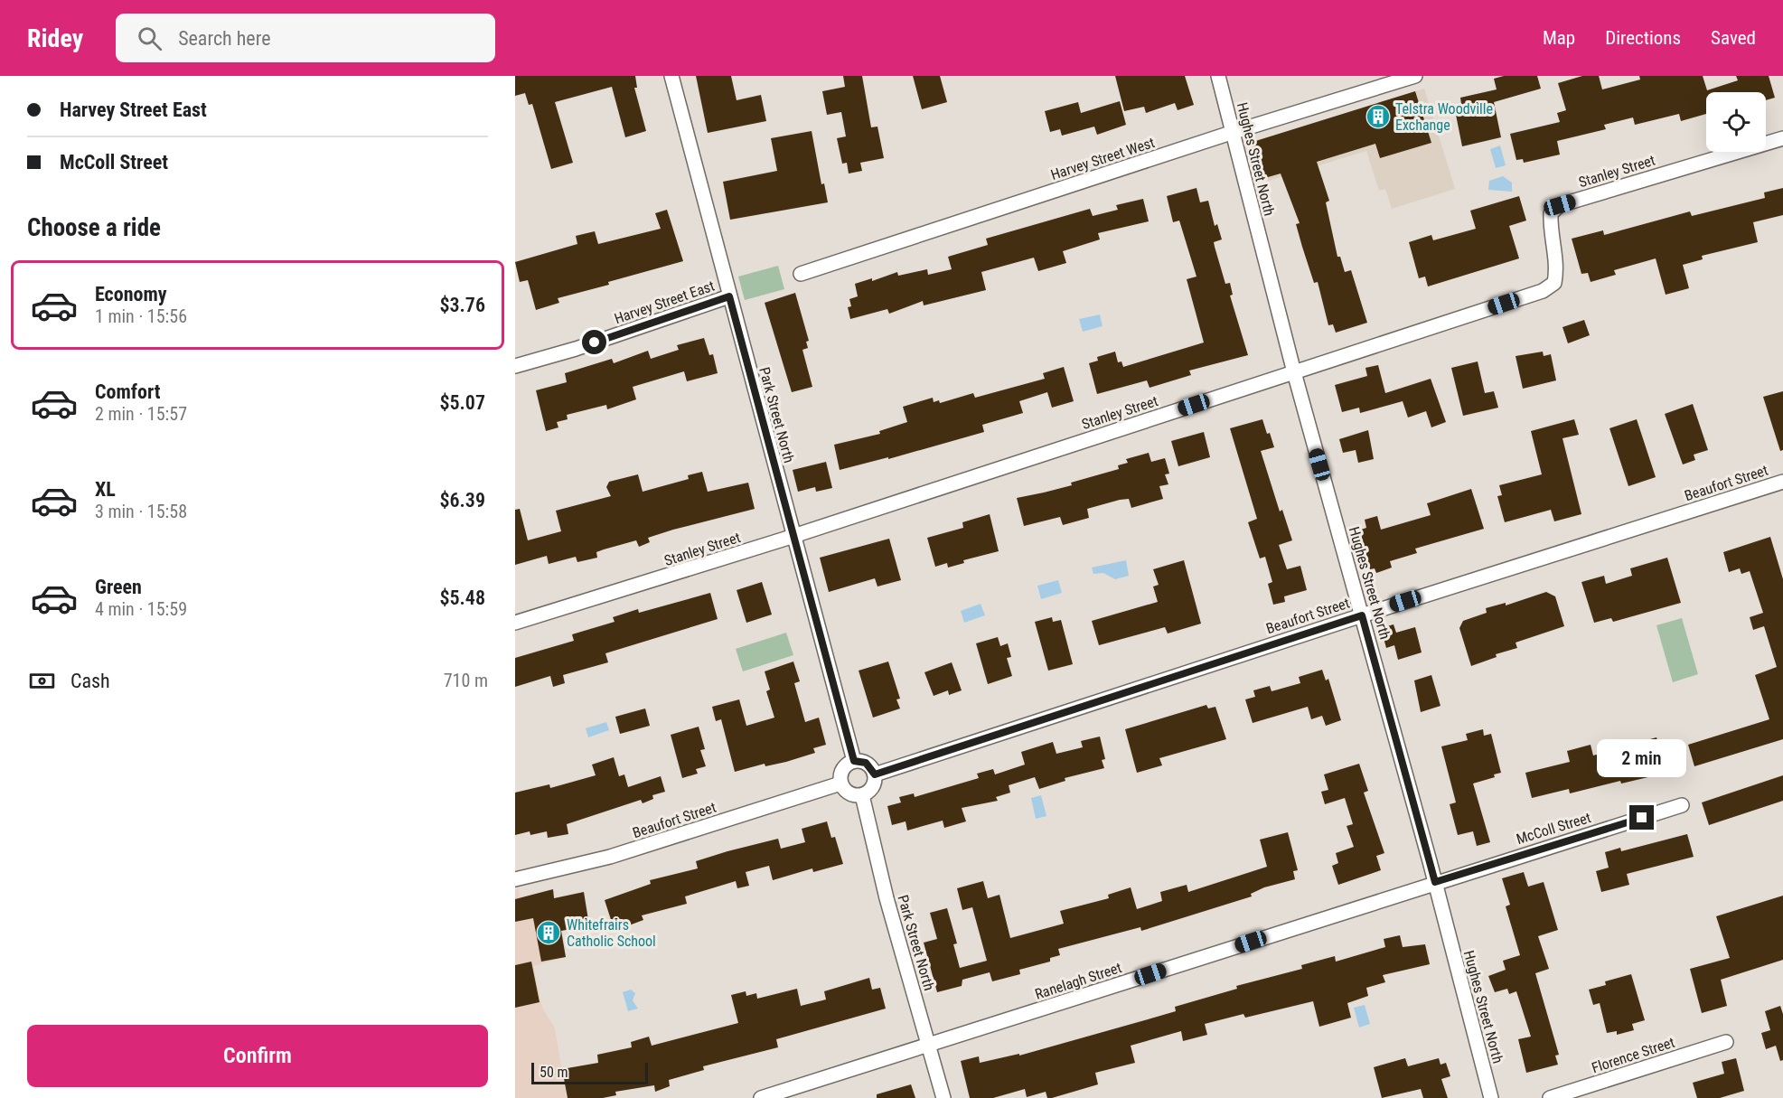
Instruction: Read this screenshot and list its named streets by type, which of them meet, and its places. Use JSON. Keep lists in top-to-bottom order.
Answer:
{
  "streets": {
    "street": [
      "Harvey Street West",
      "Hughes Street North",
      "Stanley Street",
      "Harvey Street East",
      "Park Street North",
      "Beaufort Street",
      "McColl Street",
      "Ranelagh Street",
      "Florence Street"
    ]
  },
  "crossings": [
    ["Harvey Street West", "Hughes Street North"],
    ["Hughes Street North", "Stanley Street"],
    ["Hughes Street North", "Beaufort Street"],
    ["Hughes Street North", "McColl Street"],
    ["Hughes Street North", "Ranelagh Street"],
    ["Stanley Street", "Park Street North"],
    ["Harvey Street East", "Park Street North"],
    ["Park Street North", "Beaufort Street"],
    ["Park Street North", "Ranelagh Street"],
    ["McColl Street", "Ranelagh Street"]
  ],
  "places": {
    "building": ["Telstra Woodville Exchange", "Whitefrairs Catholic School"]
  },
  "scale_bar": "50 m",
  "page": {
    "header": "Ridey",
    "search": "Search here",
    "nav": ["Map", "Directions", "Saved"],
    "banner": ["Harvey Street East", "McColl Street"],
    "heading": "Choose a ride",
    "list": [
      {
        "name": "Economy",
        "note": "1 min · 15:56",
        "value": "$3.76"
      },
      {
        "name": "Comfort",
        "note": "2 min · 15:57",
        "value": "$5.07"
      },
      {
        "name": "XL",
        "note": "3 min · 15:58",
        "value": "$6.39"
      },
      {
        "name": "Green",
        "note": "4 min · 15:59",
        "value": "$5.48"
      }
    ],
    "pay": ["Cash", "710 m"],
    "bubble": "2 min",
    "buttons": "Confirm",
    "scale": "50 m"
  }
}
